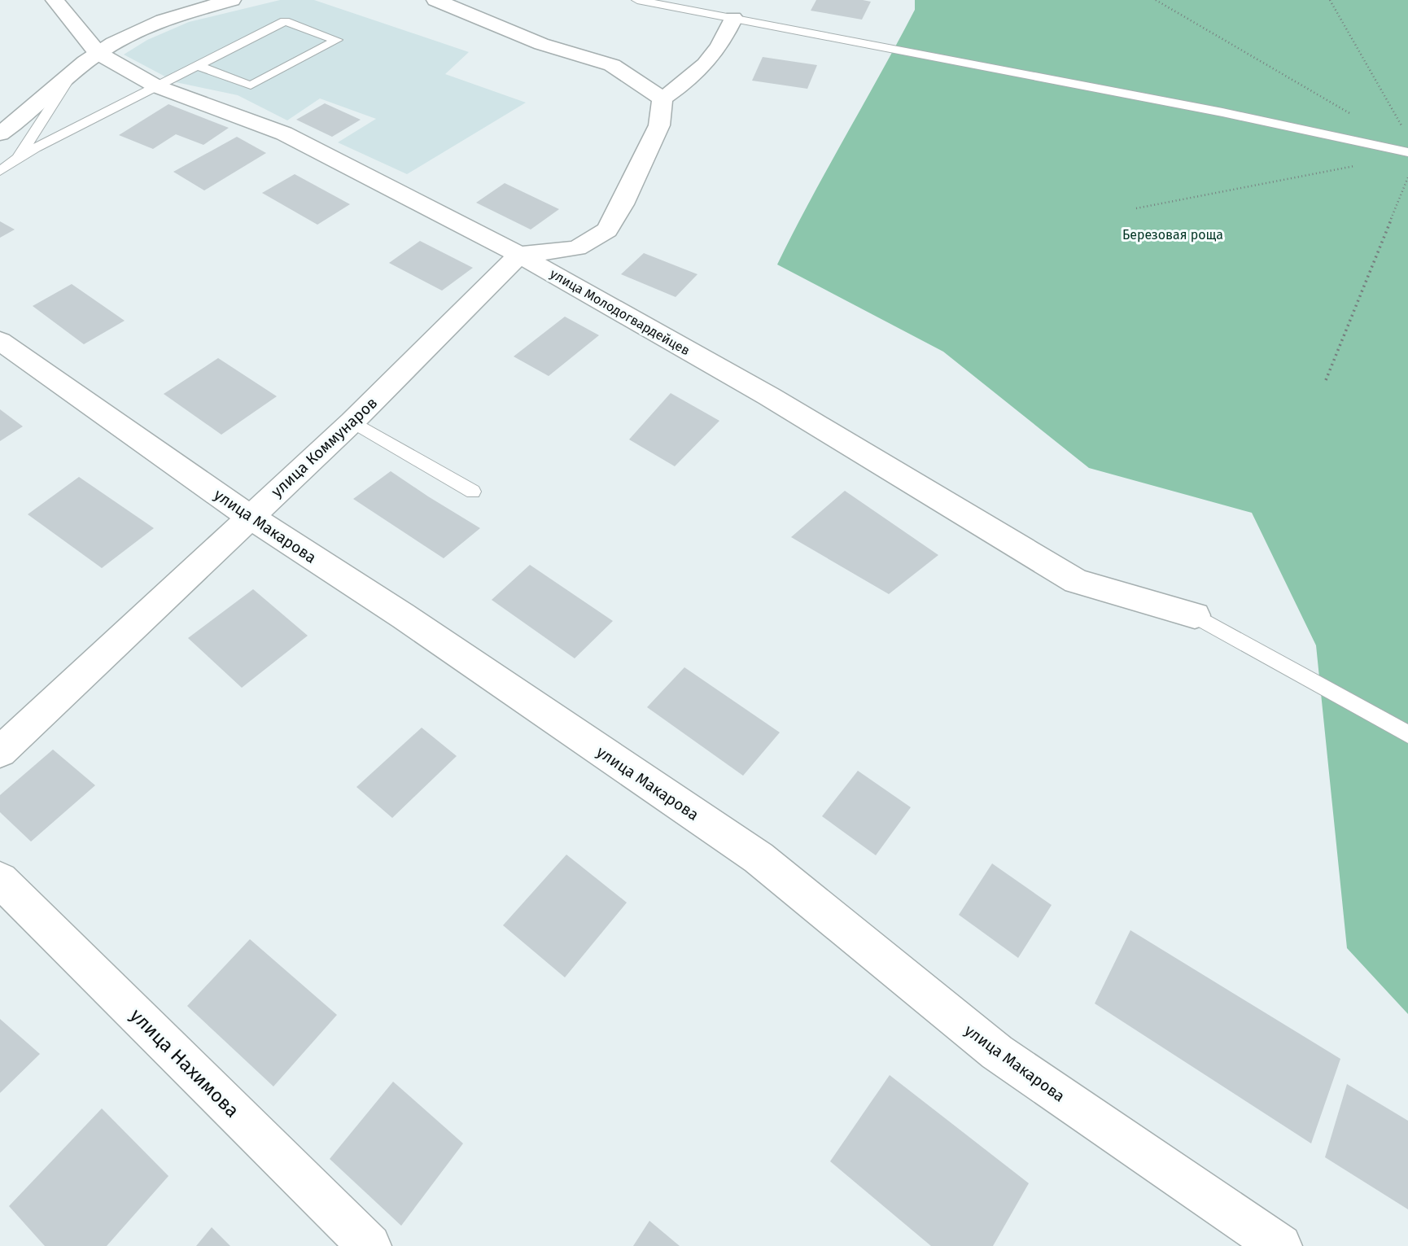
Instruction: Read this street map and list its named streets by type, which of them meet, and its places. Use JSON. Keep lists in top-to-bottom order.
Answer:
{
  "streets": {
    "street": [
      "улица Молодогвардейцев",
      "улица Коммунаров",
      "улица Макарова",
      "улица Нахимова"
    ]
  },
  "crossings": [
    ["улица Молодогвардейцев", "улица Коммунаров"],
    ["улица Коммунаров", "улица Макарова"]
  ],
  "parks": ["Березовая роща"]
}
